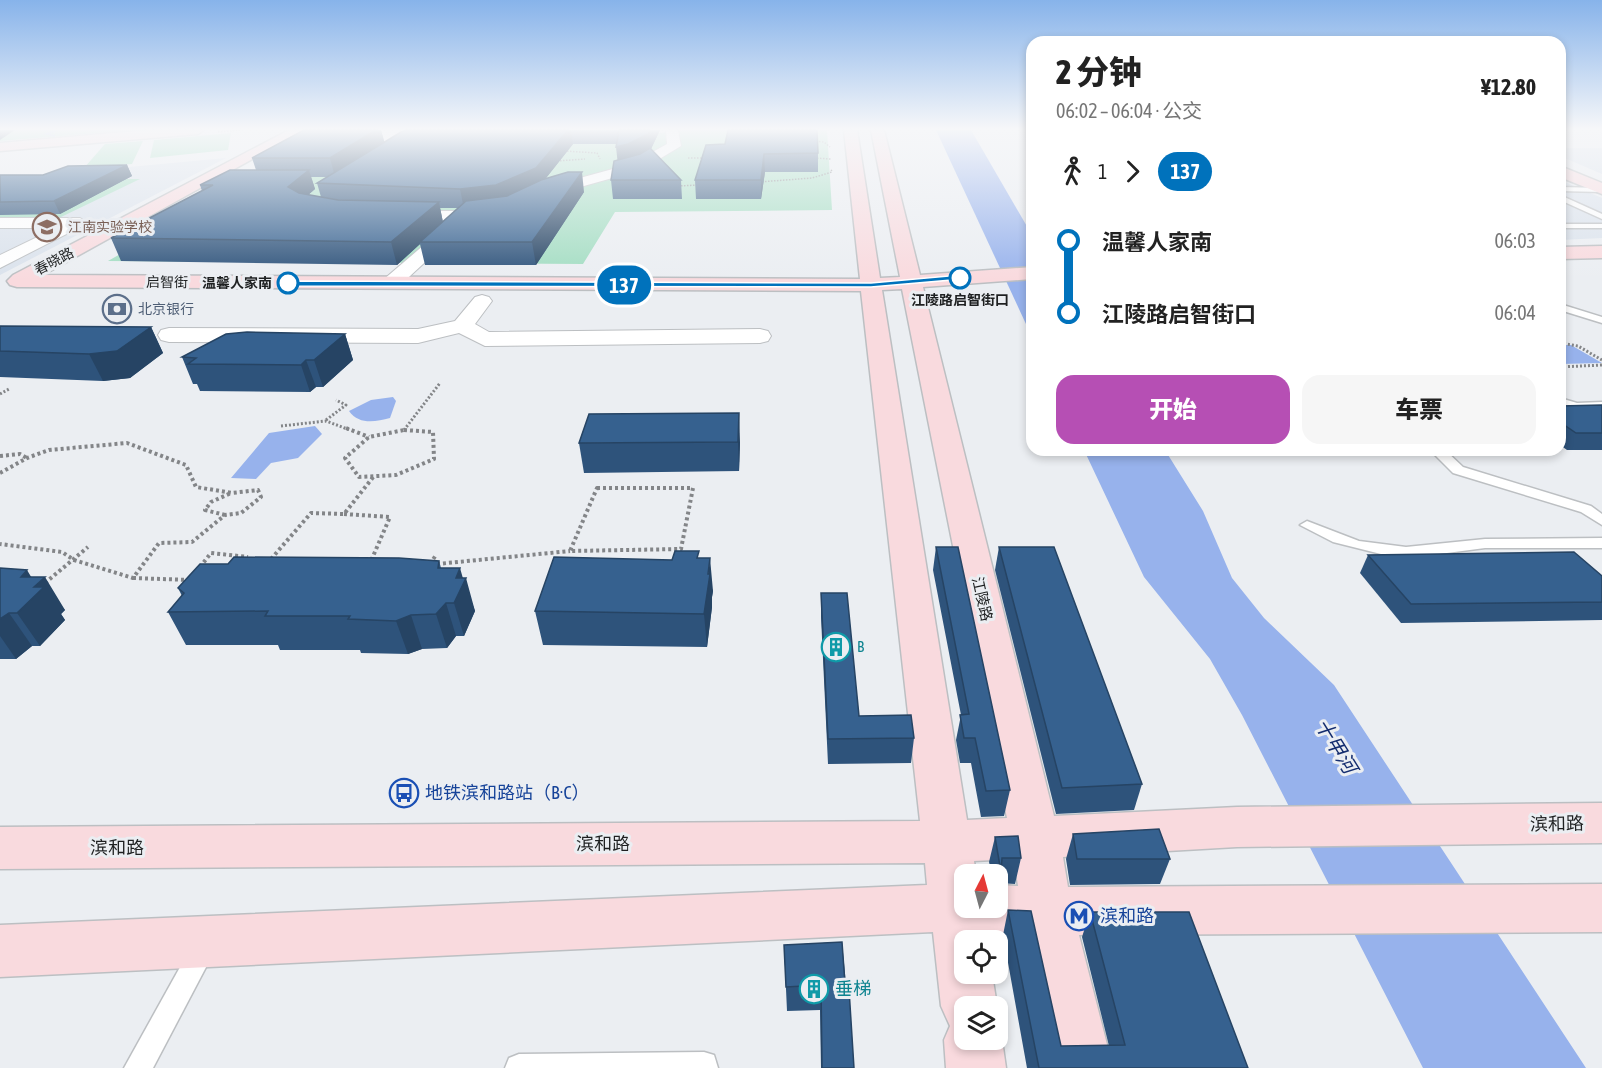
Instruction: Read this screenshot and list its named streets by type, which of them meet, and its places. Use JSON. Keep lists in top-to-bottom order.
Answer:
{
  "streets": {
    "main road": [
      "春晓路",
      "启智街",
      "江陵路",
      "滨和路"
    ]
  },
  "crossings": [
    ["春晓路", "启智街"],
    ["启智街", "江陵路"],
    ["江陵路", "滨和路"]
  ],
  "water": ["十甲河"],
  "places": {
    "school or university": ["江南实验学校"],
    "other": ["江陵路启智街口", "温馨人家南"],
    "bank": ["北京银行"],
    "building": ["B", "垂梯"],
    "bus stop": ["地铁滨和路站（B·C）"],
    "metro station": ["滨和路"]
  },
  "lines": ["bus line 137"],
  "north": "top",
  "page": {
    "on_map": "137",
    "heading": ["2 分钟", "06:02 – 06:04 · 公交", "¥12.80"],
    "legs": ["1", "137"],
    "list": [
      {
        "name": "温馨人家南",
        "value": "06:03"
      },
      {
        "name": "江陵路启智街口",
        "value": "06:04"
      }
    ],
    "buttons": ["开始", "车票"]
  }
}
